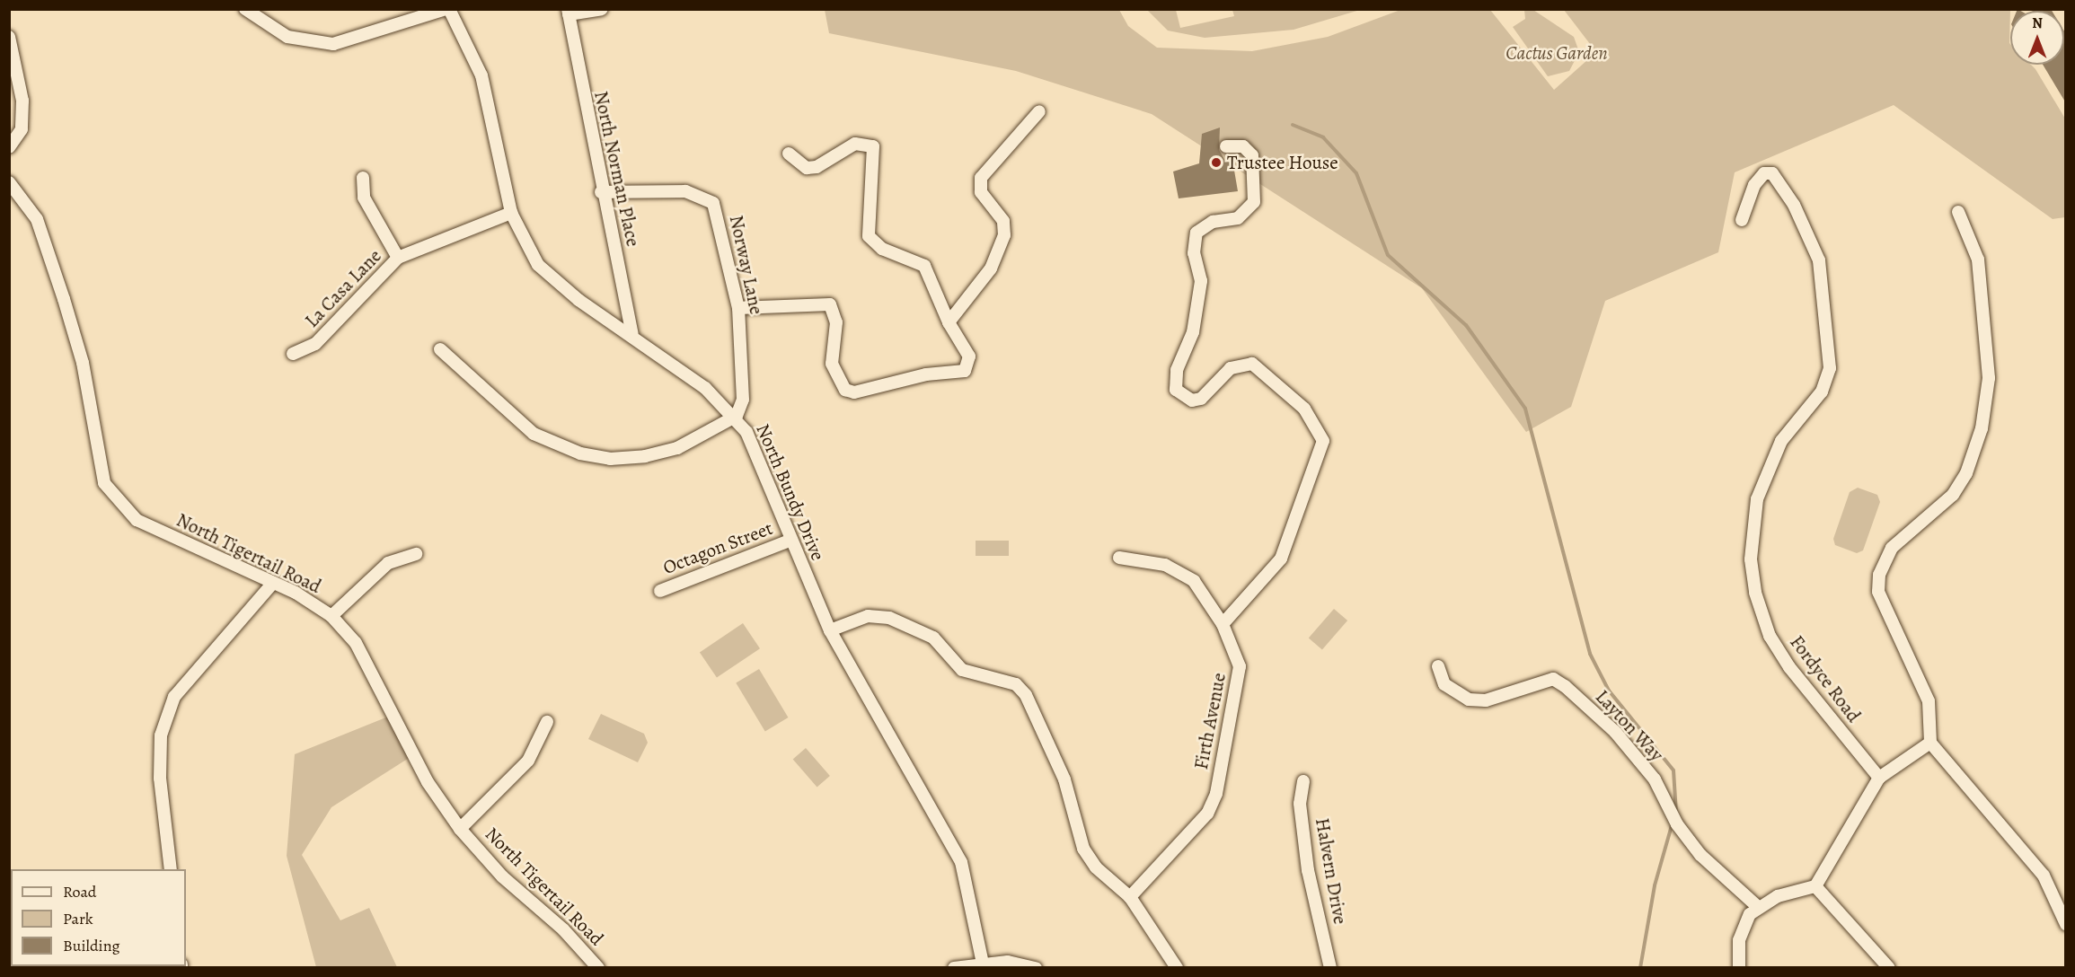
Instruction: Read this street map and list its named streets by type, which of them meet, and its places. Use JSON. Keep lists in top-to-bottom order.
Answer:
{
  "streets": {
    "street": [
      "North Norman Place",
      "Norway Lane",
      "La Casa Lane",
      "North Bundy Drive",
      "Octagon Street",
      "North Tigertail Road",
      "Fordyce Road",
      "Firth Avenue",
      "Layton Way",
      "Halvern Drive"
    ]
  },
  "crossings": [
    ["North Norman Place", "Norway Lane"],
    ["North Norman Place", "North Bundy Drive"],
    ["Norway Lane", "North Bundy Drive"],
    ["La Casa Lane", "North Bundy Drive"],
    ["North Bundy Drive", "Octagon Street"]
  ],
  "parks": ["Cactus Garden"],
  "places": ["Trustee House"],
  "legend": ["Road", "Park", "Building"],
  "north": "top"
}
